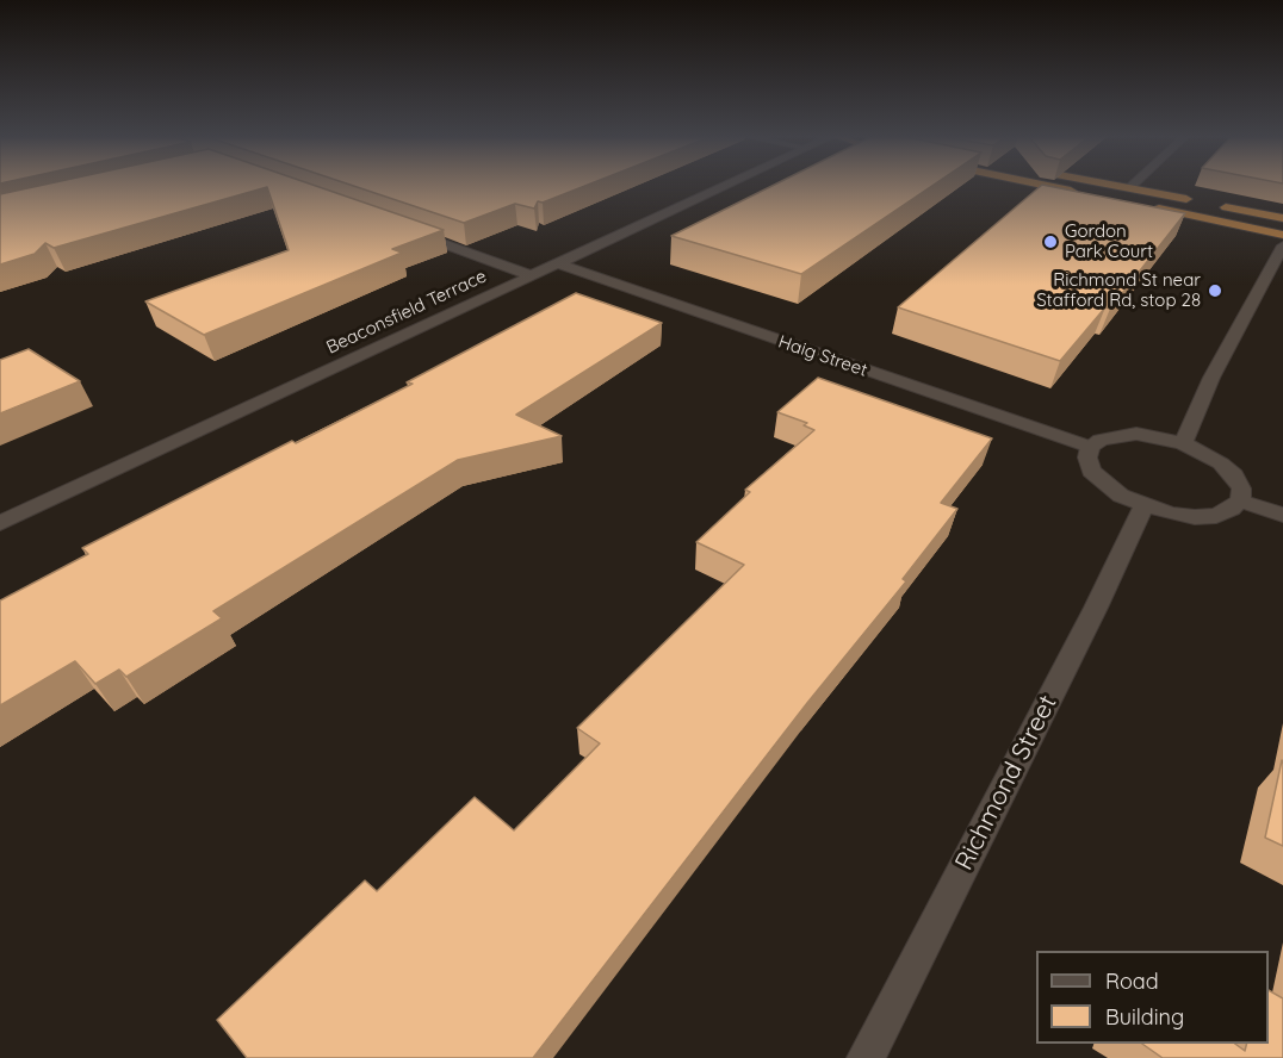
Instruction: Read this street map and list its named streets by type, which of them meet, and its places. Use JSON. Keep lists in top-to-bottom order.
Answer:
{
  "streets": {
    "street": ["Beaconsfield Terrace", "Haig Street", "Richmond Street"]
  },
  "crossings": [
    ["Beaconsfield Terrace", "Haig Street"]
  ],
  "places": ["Gordon Park Court", "Richmond St near Stafford Rd, stop 28"],
  "legend": ["Road", "Building"]
}
